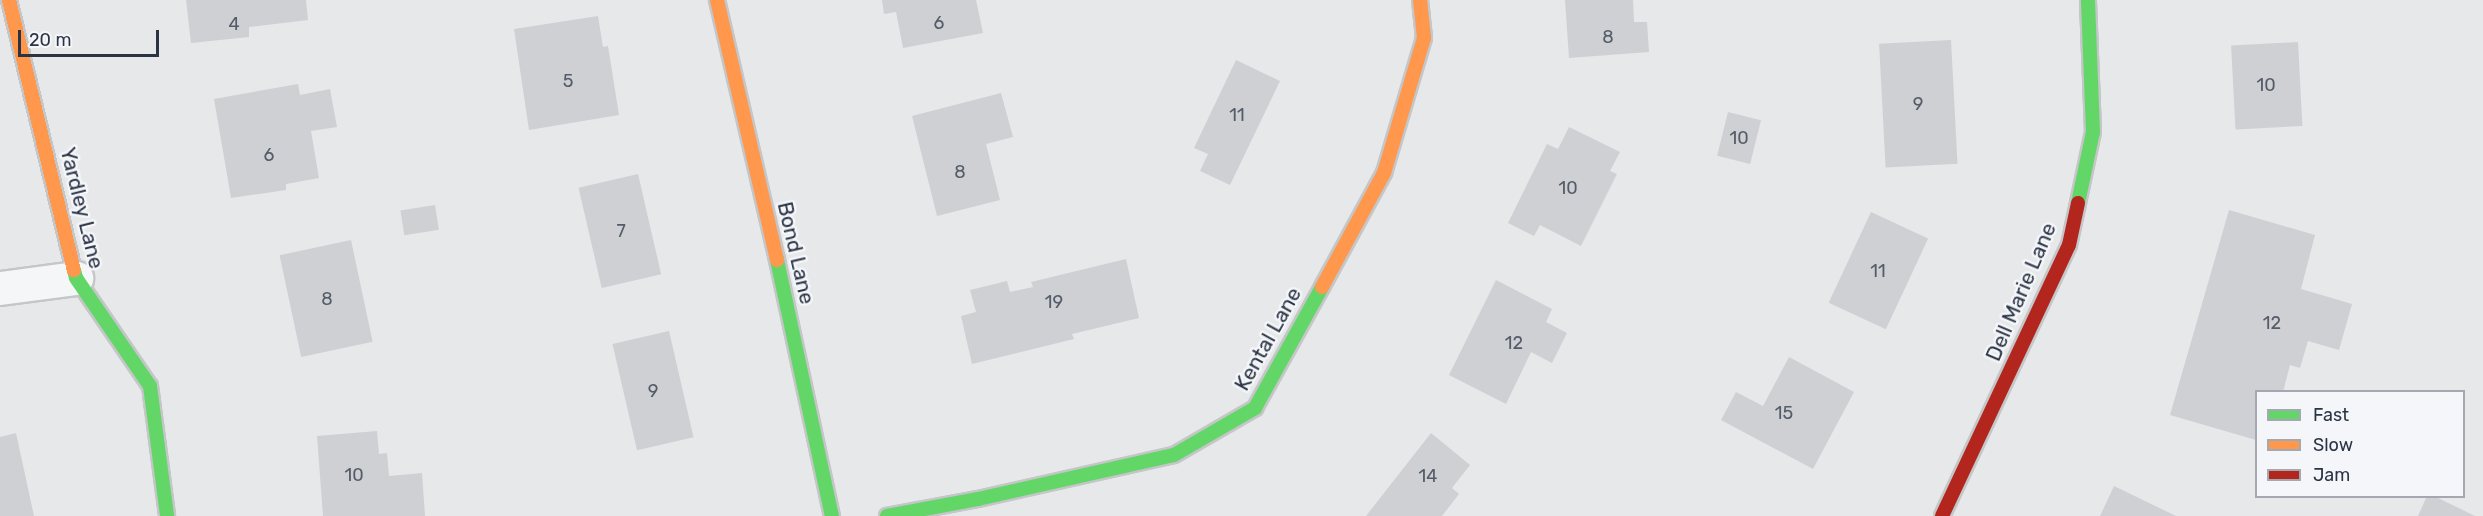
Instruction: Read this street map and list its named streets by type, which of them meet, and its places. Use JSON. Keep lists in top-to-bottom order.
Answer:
{
  "streets": {
    "street": [
      "Yardley Lane",
      "Bond Lane",
      "Dell Marie Lane",
      "Kental Lane"
    ]
  },
  "house_numbers": [
    "6",
    "4",
    "8",
    "5",
    "10",
    "9",
    "11",
    "10",
    "6",
    "8",
    "10",
    "7",
    "11",
    "8",
    "19",
    "12",
    "12",
    "9",
    "15",
    "10",
    "14"
  ],
  "legend": ["Fast", "Slow", "Jam"],
  "scale_bar": "20 m"
}
